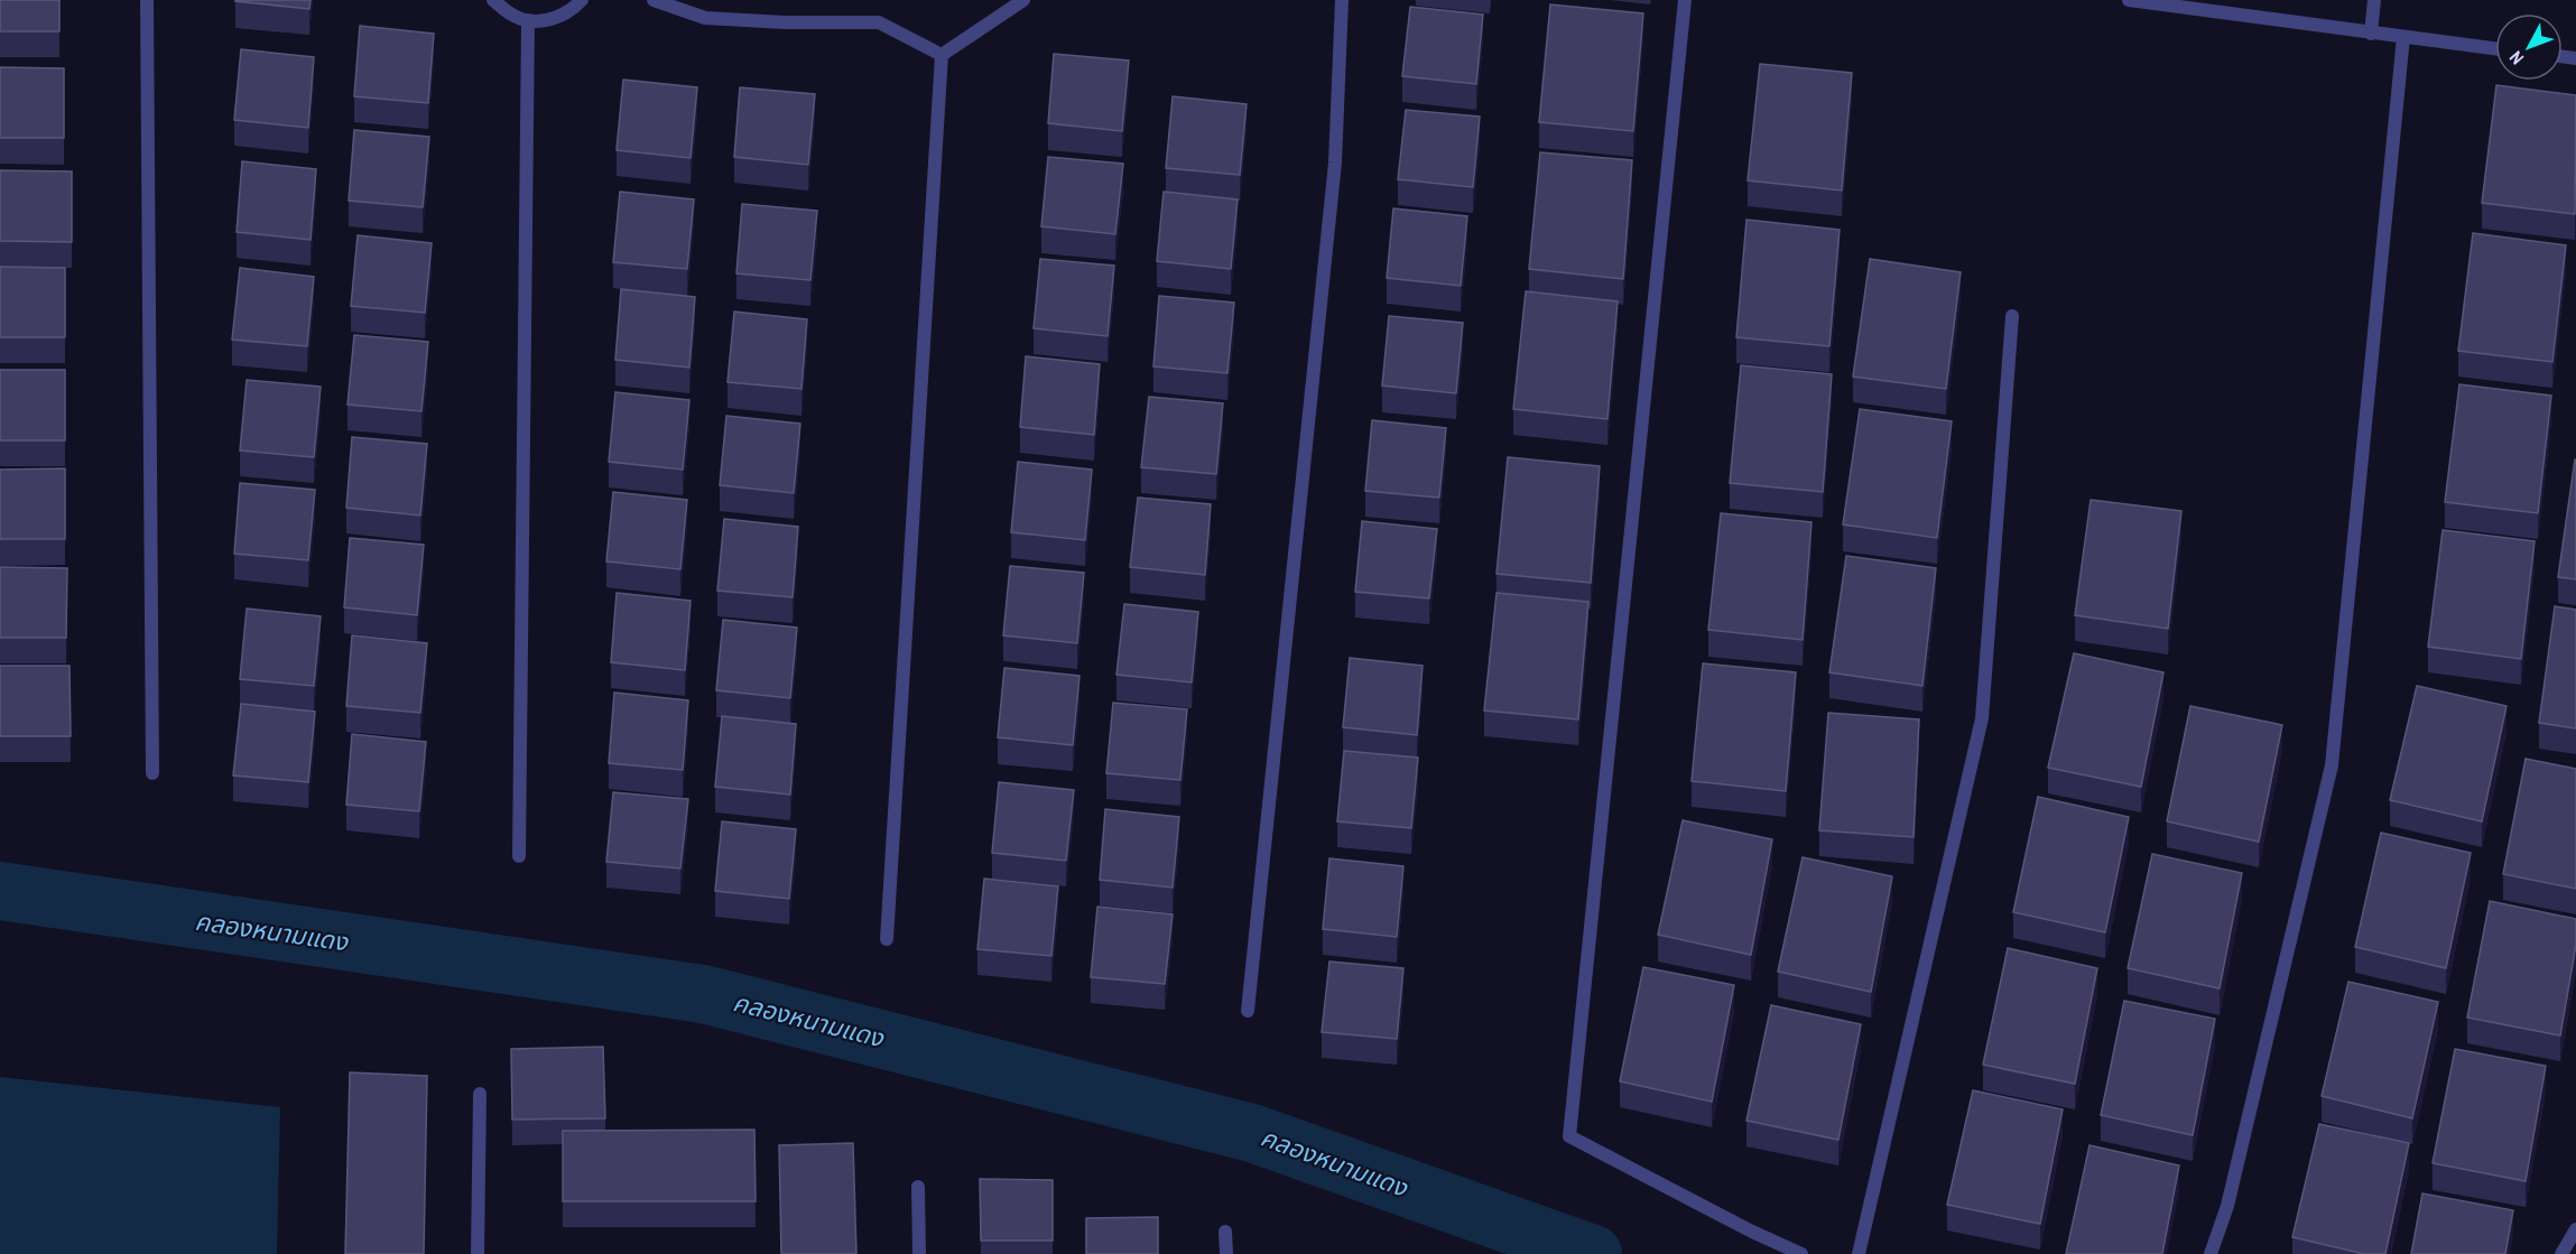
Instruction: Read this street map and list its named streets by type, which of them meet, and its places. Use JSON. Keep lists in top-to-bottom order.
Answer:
{
  "water": ["คลองหนามแดง"],
  "north": "bottom left"
}
